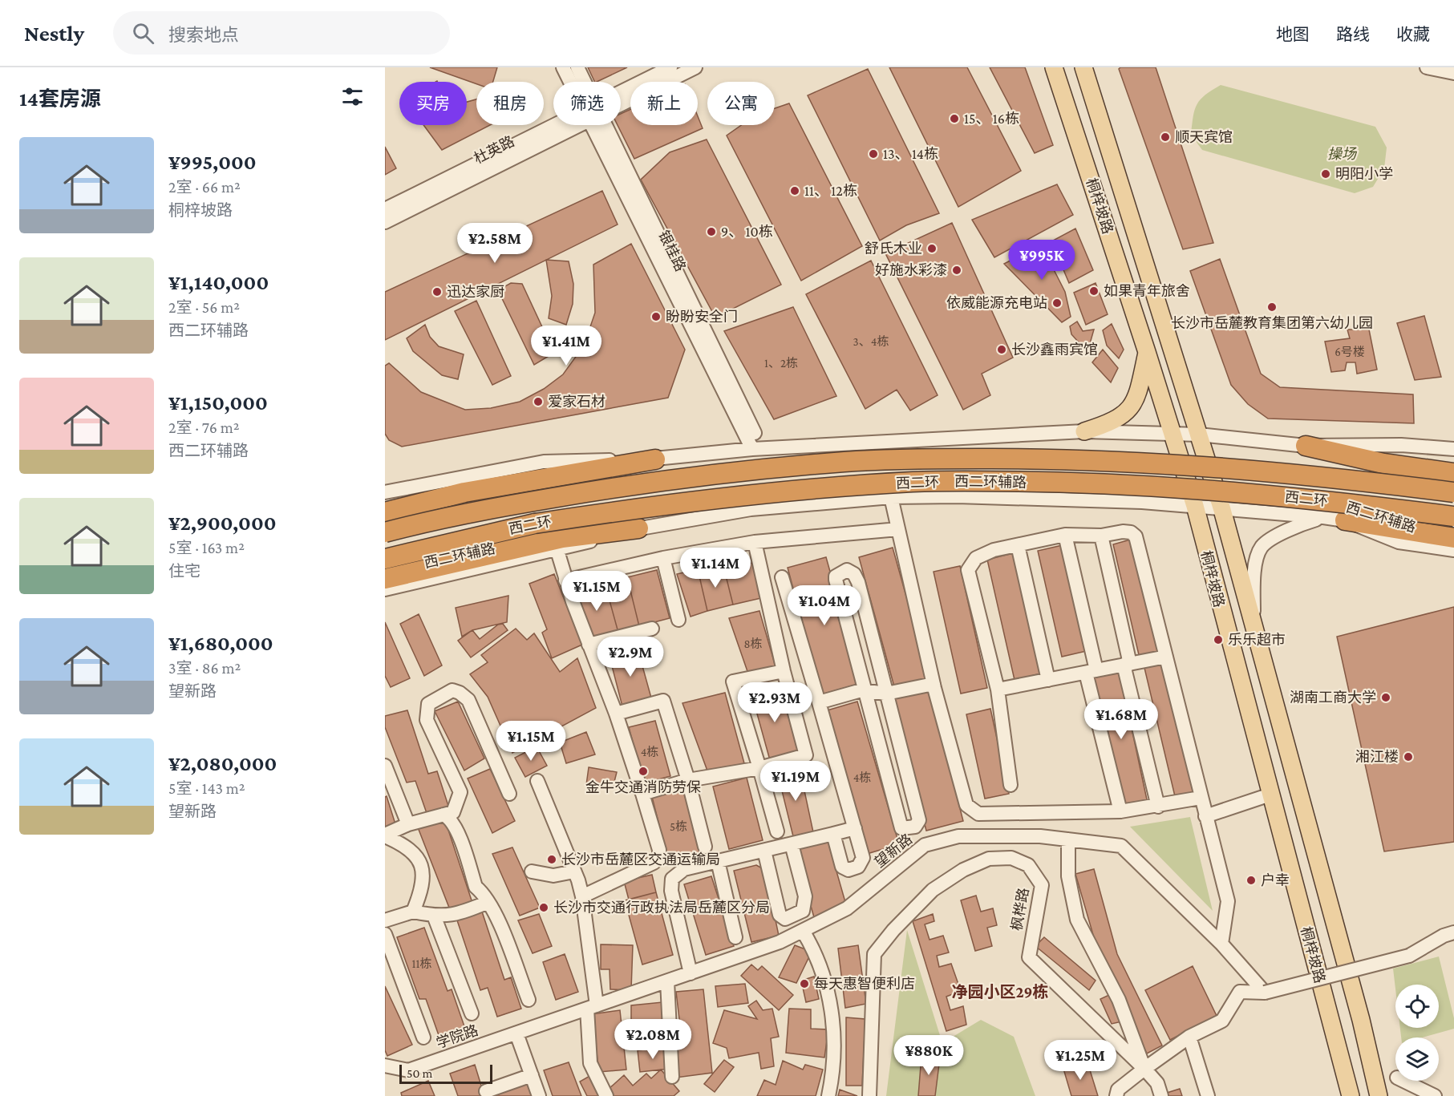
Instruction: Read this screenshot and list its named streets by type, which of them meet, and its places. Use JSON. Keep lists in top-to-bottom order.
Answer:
{
  "streets": {
    "highway": ["西二环"],
    "main road": ["桐梓坡路"],
    "street": [
      "杜英路",
      "银桂路",
      "西二环辅路",
      "望新路",
      "枫桦路",
      "学院路"
    ]
  },
  "crossings": [
    ["桐梓坡路", "西二环辅路"],
    ["望新路", "学院路"]
  ],
  "districts": ["净园小区29栋"],
  "parks": ["操场"],
  "places": [
    "15、 16栋",
    "顺天宾馆",
    "13、 14栋",
    "明阳小学",
    "11、 12栋",
    "9、 10栋",
    "舒氏木业",
    "好施水彩漆",
    "如果青年旅舍",
    "迅达家厨",
    "依威能源充电站",
    "长沙市岳麓教育集团第六幼儿园",
    "盼盼安全门",
    "长沙鑫雨宾馆",
    "爱家石材",
    "乐乐超市",
    "湖南工商大学",
    "湘江楼",
    "金牛交通消防劳保",
    "长沙市岳麓区交通运输局",
    "户幸",
    "长沙市交通行政执法局岳麓区分局",
    "每天惠智便利店"
  ],
  "house_numbers": [
    "3、4栋",
    "6号楼",
    "1、2栋",
    "8栋",
    "4栋",
    "4栋",
    "5栋",
    "11栋"
  ],
  "scale_bar": "50 m",
  "page": {
    "header": "Nestly",
    "search": "搜索地点",
    "nav": ["地图", "路线", "收藏"],
    "heading": "14套房源",
    "chip": [
      "买房",
      "租房",
      "筛选",
      "新上",
      "公寓"
    ],
    "list": [
      {
        "name": "¥995,000",
        "note": "2室 · 66 m² · 桐梓坡路"
      },
      {
        "name": "¥1,140,000",
        "note": "2室 · 56 m² · 西二环辅路"
      },
      {
        "name": "¥1,150,000",
        "note": "2室 · 76 m² · 西二环辅路"
      },
      {
        "name": "¥2,900,000",
        "note": "5室 · 163 m² · 住宅"
      },
      {
        "name": "¥1,680,000",
        "note": "3室 · 86 m² · 望新路"
      },
      {
        "name": "¥2,080,000",
        "note": "5室 · 143 m² · 望新路"
      }
    ],
    "price": [
      "¥2.58M",
      "¥995K",
      "¥1.41M",
      "¥1.14M",
      "¥1.15M",
      "¥1.04M",
      "¥2.9M",
      "¥2.93M",
      "¥1.68M",
      "¥1.15M",
      "¥1.19M",
      "¥2.08M",
      "¥880K",
      "¥1.25M"
    ],
    "scale": "50 m"
  }
}
